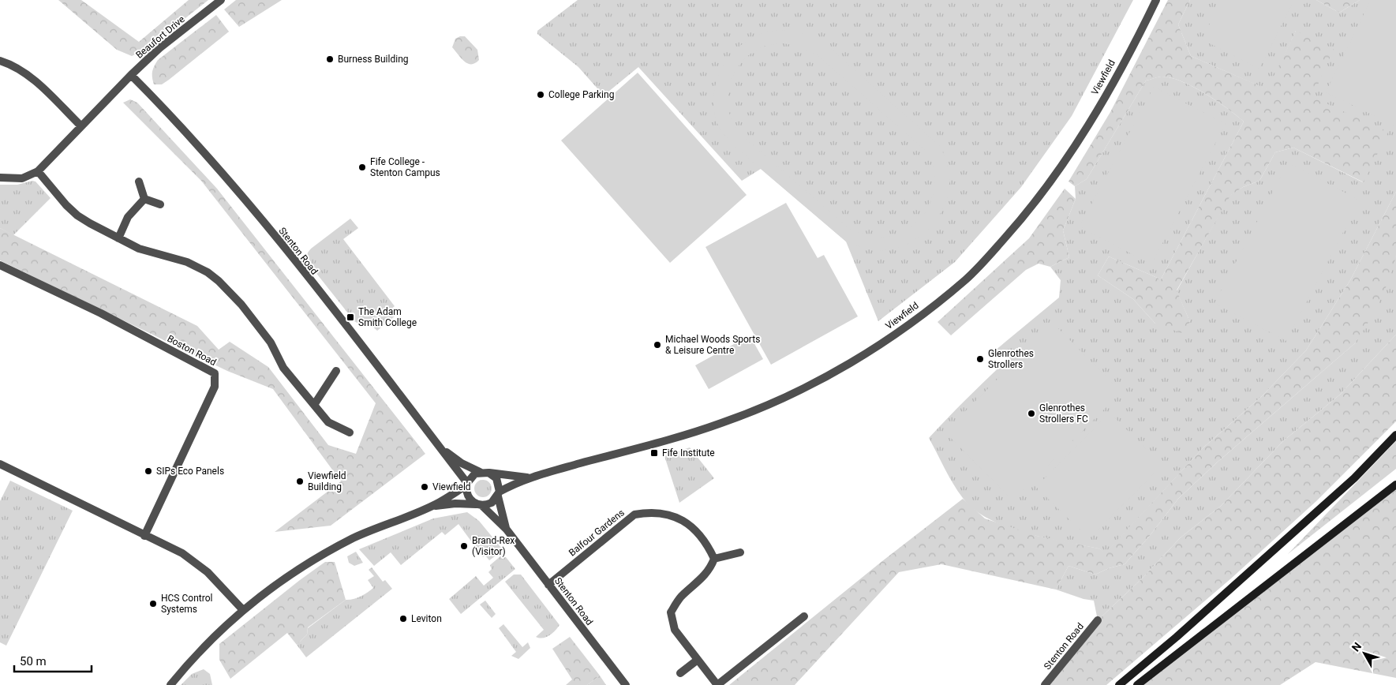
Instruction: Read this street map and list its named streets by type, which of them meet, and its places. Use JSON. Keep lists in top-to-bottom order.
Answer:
{
  "streets": {
    "street": [
      "Beaufort Drive",
      "Viewfield",
      "Stenton Road",
      "Boston Road",
      "Balfour Gardens"
    ]
  },
  "crossings": [
    ["Beaufort Drive", "Stenton Road"],
    ["Viewfield", "Stenton Road"],
    ["Stenton Road", "Balfour Gardens"]
  ],
  "places": {
    "other": [
      "Burness Building",
      "College Parking",
      "Fife College - Stenton Campus",
      "Michael Woods Sports & Leisure Centre",
      "Glenrothes Strollers",
      "Glenrothes Strollers FC",
      "SIPs Eco Panels",
      "Viewfield Building",
      "Viewfield",
      "Brand-Rex (Visitor)",
      "HCS Control Systems",
      "Leviton"
    ],
    "transit": ["The Adam Smith College", "Fife Institute"]
  },
  "scale_bar": "50 m",
  "north": "top left"
}
